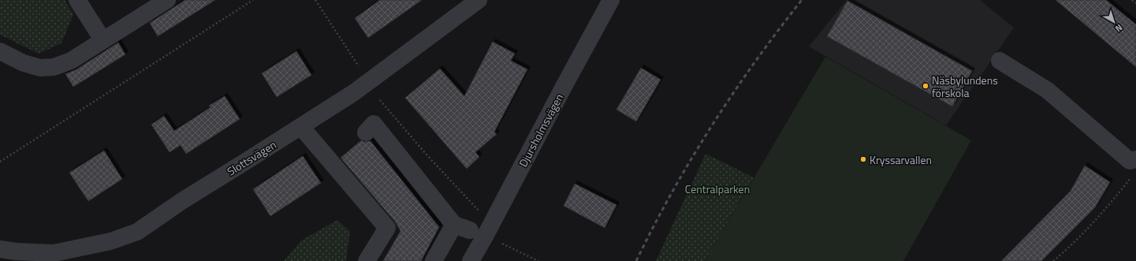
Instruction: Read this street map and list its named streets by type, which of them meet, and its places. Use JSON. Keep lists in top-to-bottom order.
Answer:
{
  "streets": {
    "street": ["Djursholmsvägen", "Slottsvägen"]
  },
  "parks": ["Centralparken"],
  "places": ["Näsbylundens förskola", "Kryssarvallen"],
  "north": "bottom right"
}
